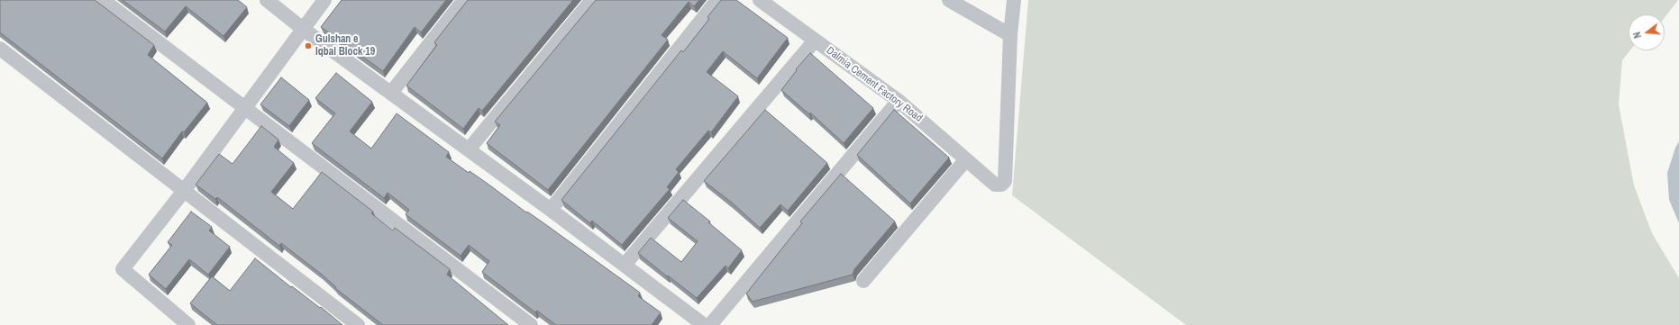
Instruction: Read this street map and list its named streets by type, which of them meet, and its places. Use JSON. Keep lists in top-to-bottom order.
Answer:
{
  "streets": {
    "street": ["Dalmia Cement Factory Road"]
  },
  "places": ["Gulshan e Iqbal Block 19"],
  "north": "left"
}
